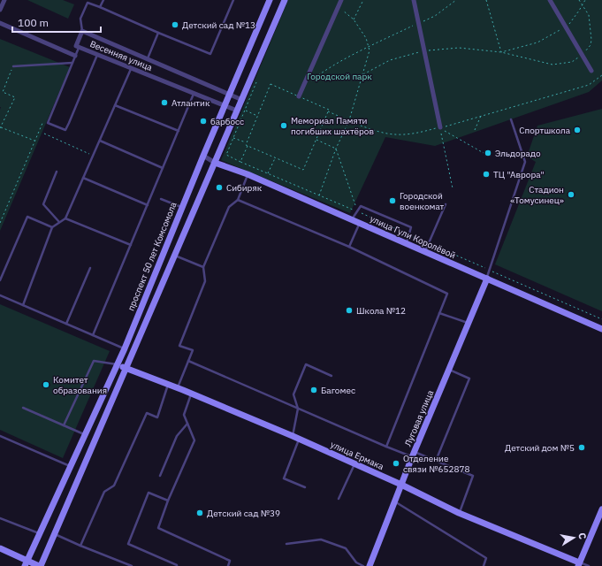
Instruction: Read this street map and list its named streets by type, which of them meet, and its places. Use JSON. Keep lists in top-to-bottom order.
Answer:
{
  "streets": {
    "street": [
      "Весенняя улица",
      "улица Гули Королёвой",
      "проспект 50 лет Комсомола",
      "Луговая улица",
      "улица Ермака"
    ]
  },
  "crossings": [
    ["Весенняя улица", "проспект 50 лет Комсомола"],
    ["улица Гули Королёвой", "Луговая улица"],
    ["Луговая улица", "улица Ермака"]
  ],
  "parks": ["Городской парк"],
  "places": [
    "Детский сад №13",
    "Атлантик",
    "барбосс",
    "Мемориал Памяти погибших шахтёров",
    "Спортшкола",
    "Эльдорадо",
    "ТЦ \"Аврора\"",
    "Сибиряк",
    "Стадион «Томусинец»",
    "Городской военкомат",
    "Школа №12",
    "Комитет образования",
    "Багомес",
    "Детский дом №5",
    "Отделение связи №652878",
    "Детский сад №39"
  ],
  "scale_bar": "100 m",
  "north": "right"
}
